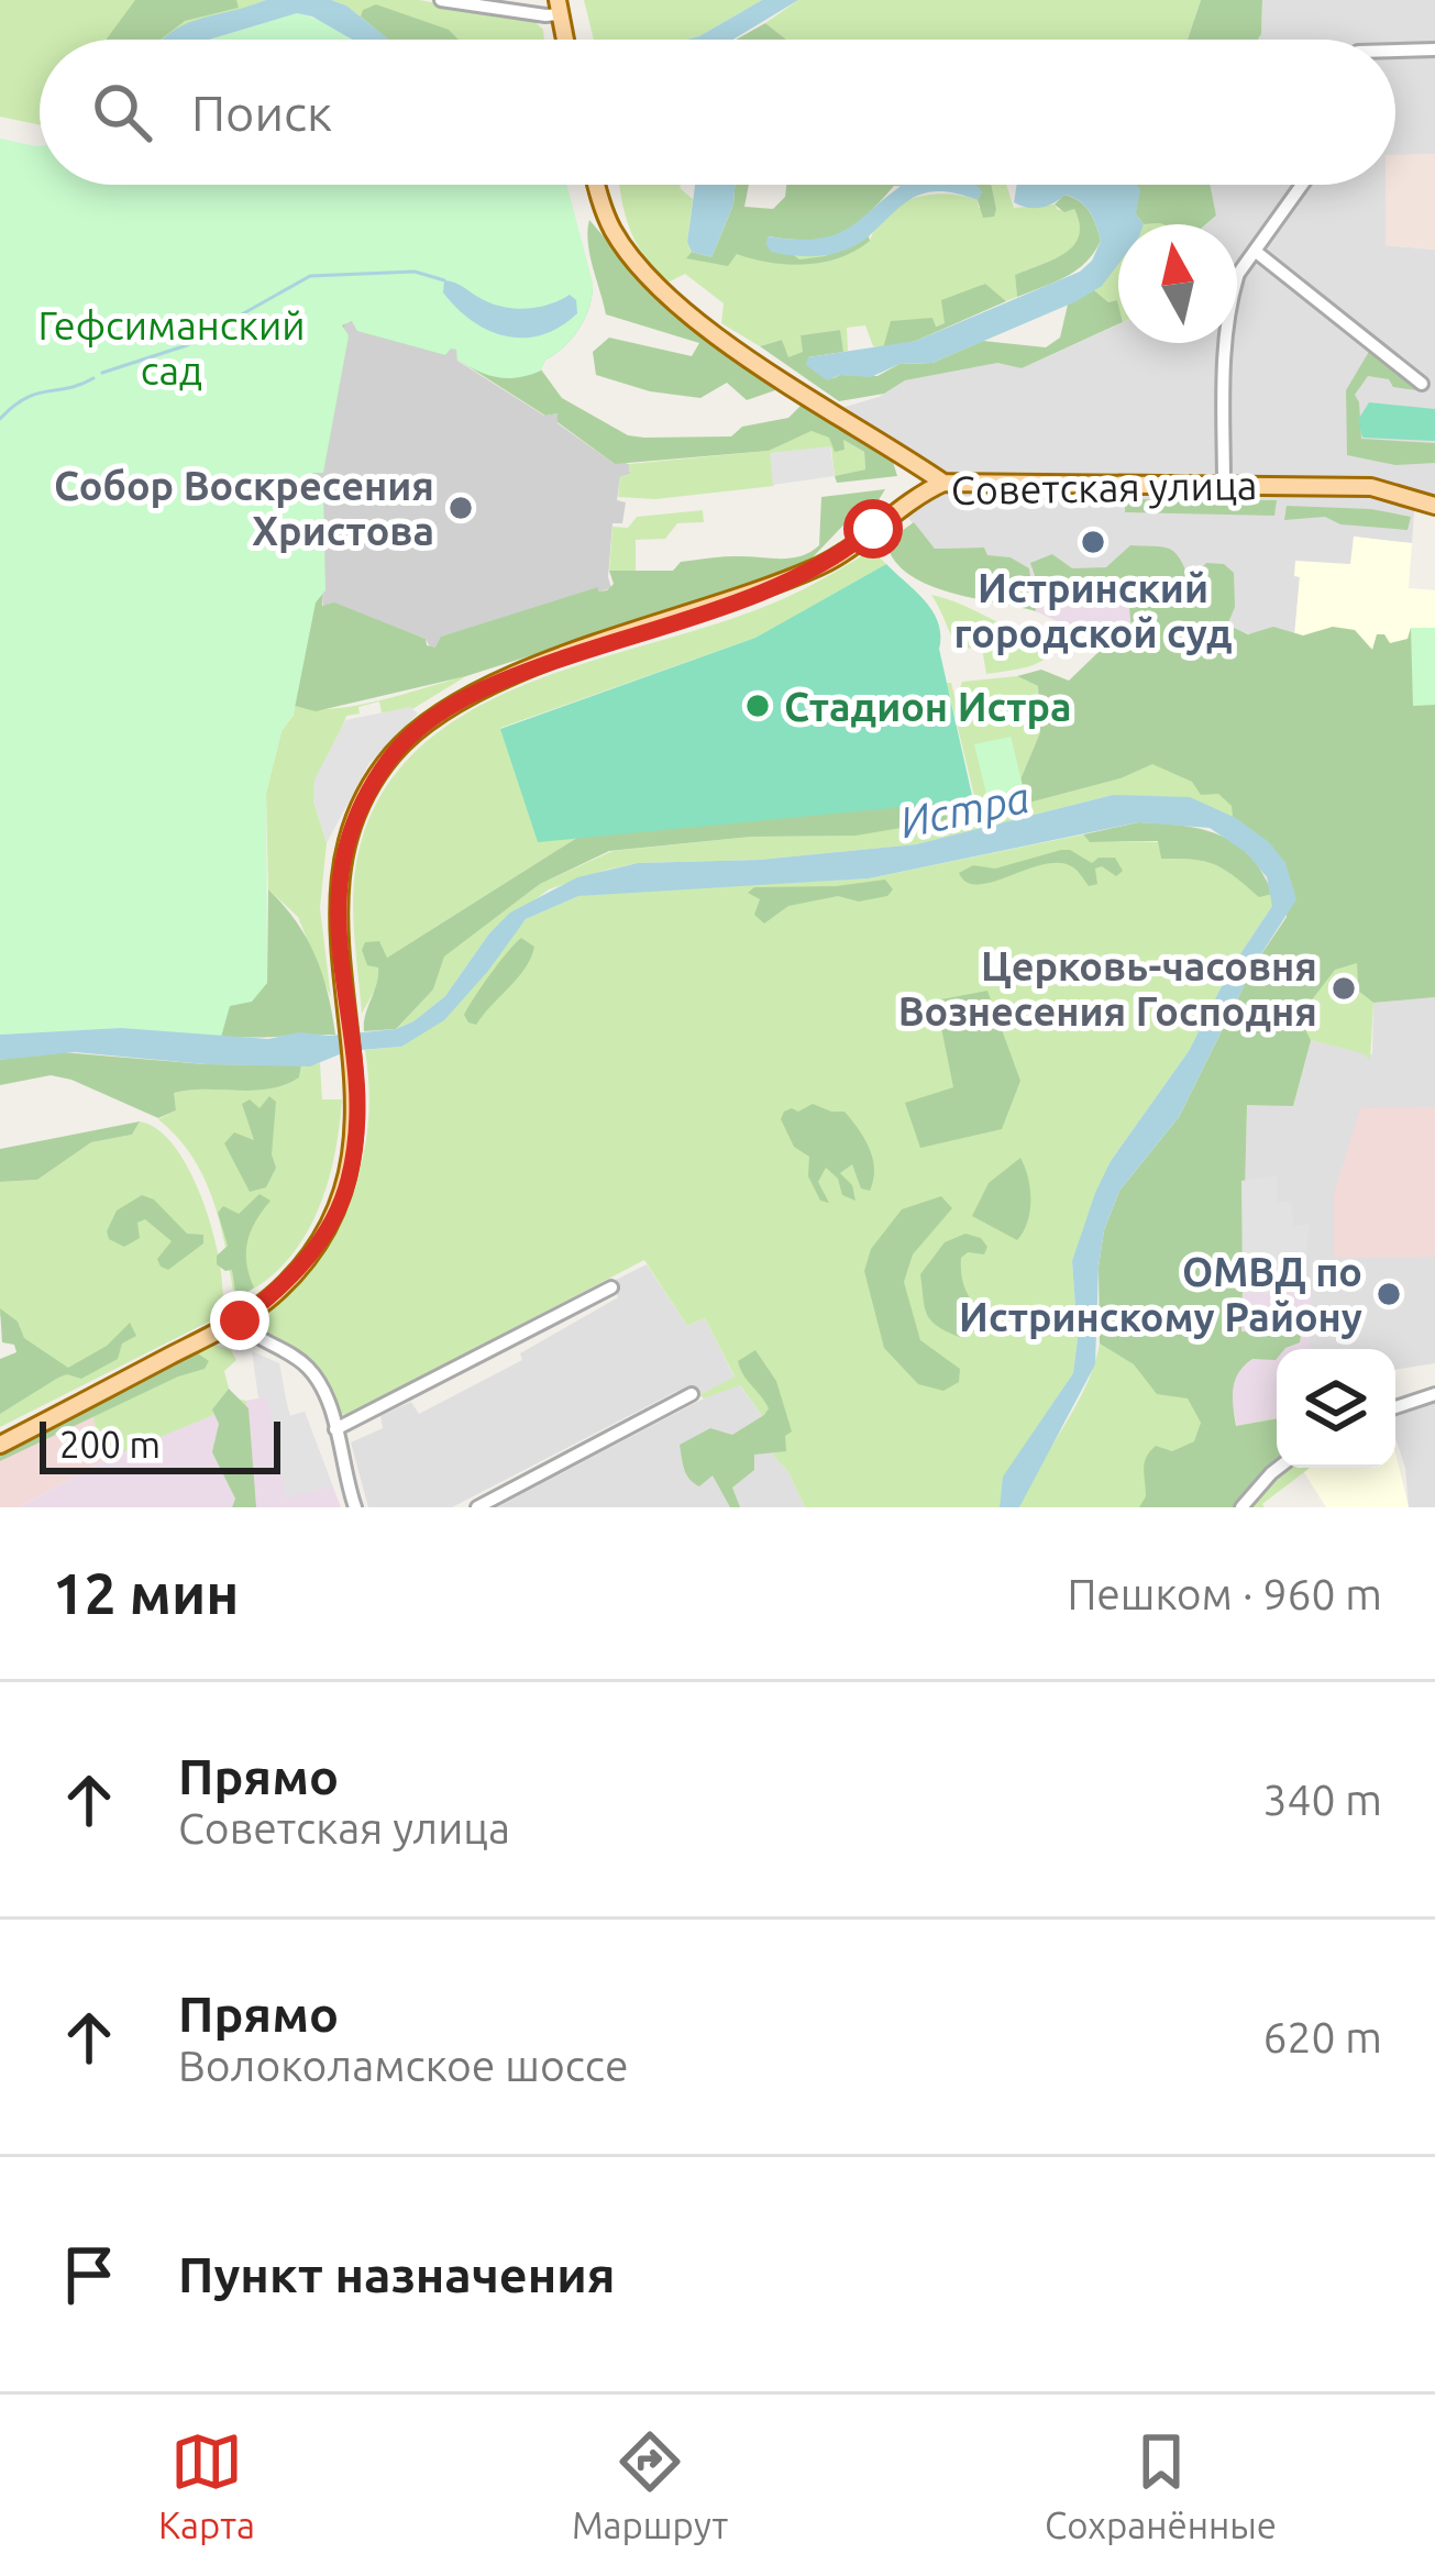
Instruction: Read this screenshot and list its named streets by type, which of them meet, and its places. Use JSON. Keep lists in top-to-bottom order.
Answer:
{
  "streets": {
    "main road": ["Советская улица"]
  },
  "water": ["Истра"],
  "parks": ["Гефсиманский сад"],
  "places": [
    "Собор Воскресения Христова",
    "Истринский городской суд",
    "Стадион Истра",
    "Церковь-часовня Вознесения Господня",
    "ОМВД по Истринскому Району"
  ],
  "scale_bar": "200 m",
  "north": "top",
  "page": {
    "search": "Поиск",
    "scale": "200 m",
    "heading": ["12 мин", "Пешком · 960 m"],
    "list": [
      ["Прямо", "Советская улица", "340 m"],
      ["Прямо", "Волоколамское шоссе", "620 m"],
      "Пункт назначения"
    ],
    "nav": ["Карта", "Маршрут", "Сохранённые"]
  }
}
